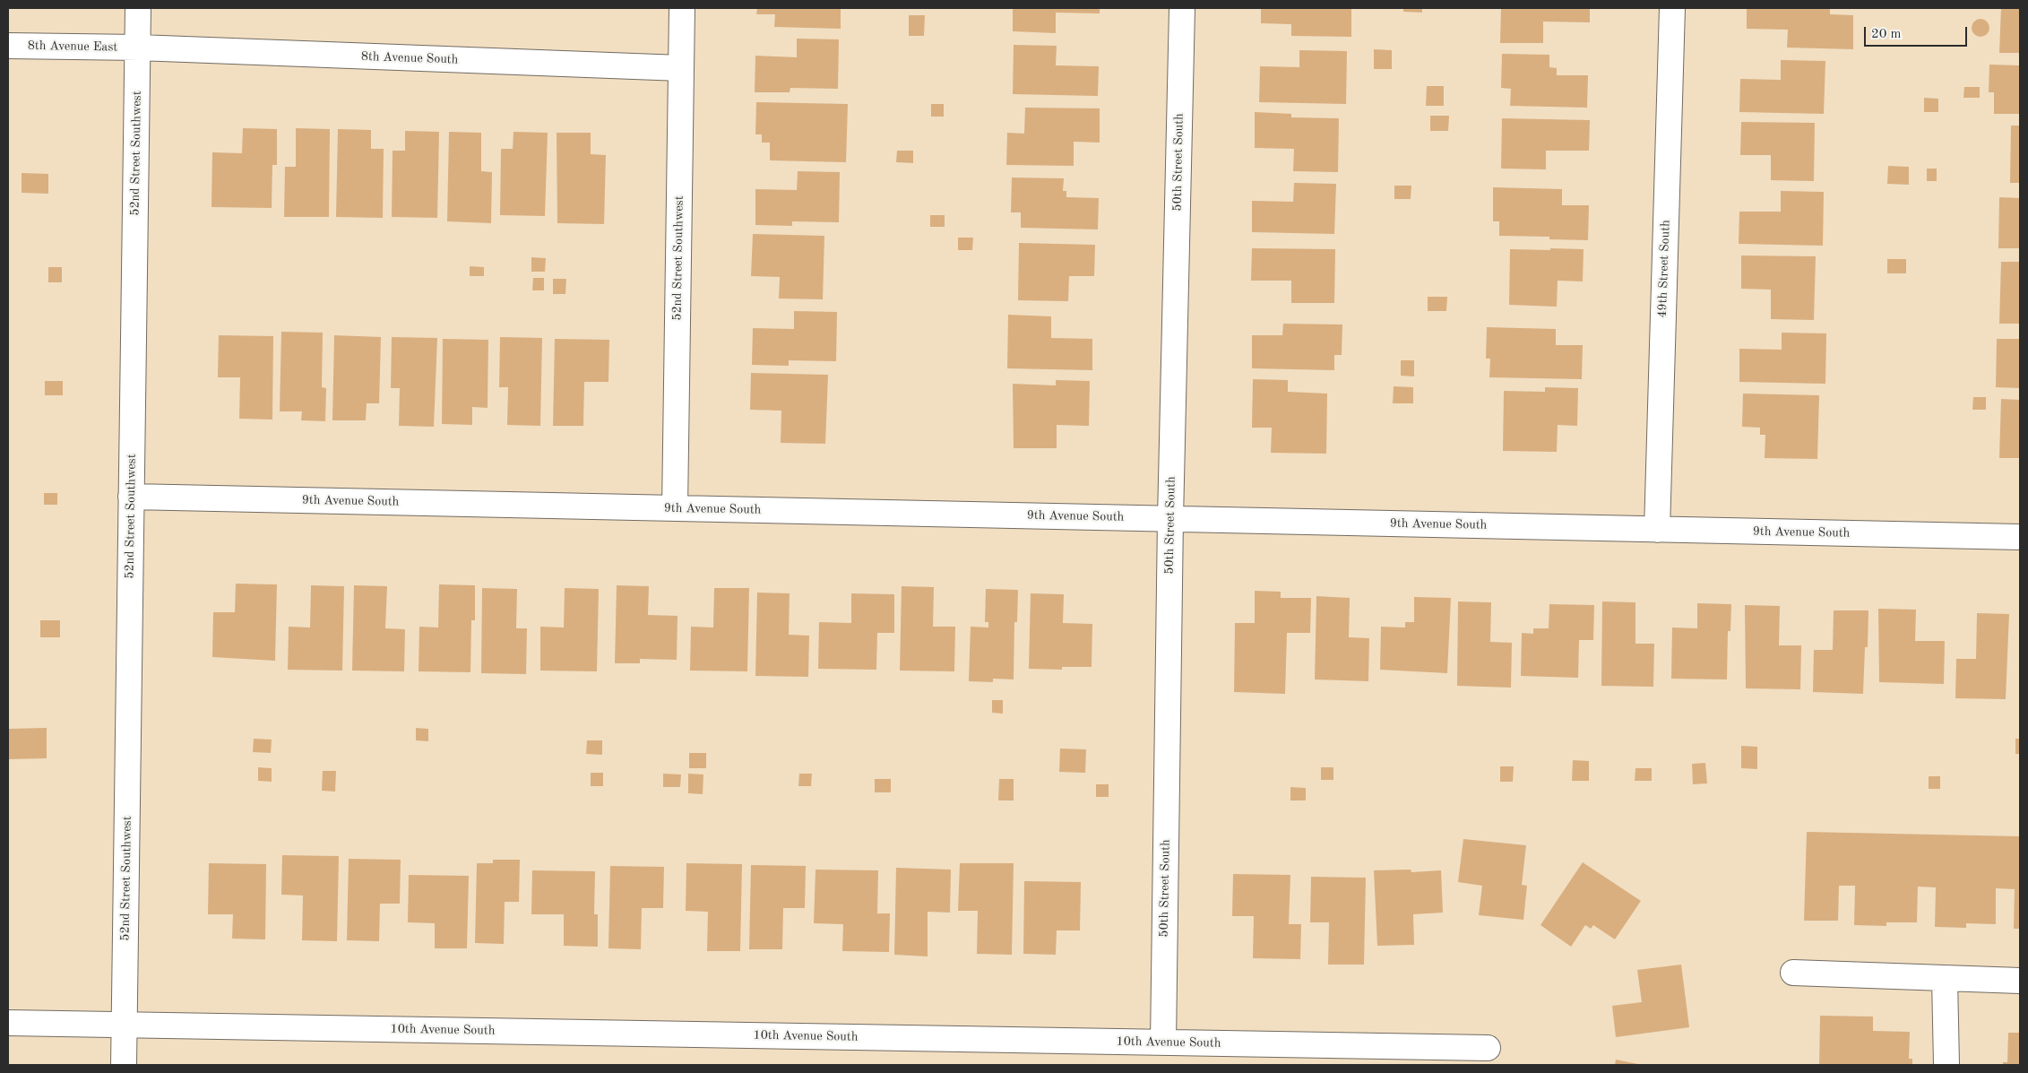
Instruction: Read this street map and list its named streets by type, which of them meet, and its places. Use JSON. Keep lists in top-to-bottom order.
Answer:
{
  "streets": {
    "street": [
      "8th Avenue East",
      "8th Avenue South",
      "52nd Street Southwest",
      "50th Street South",
      "49th Street South",
      "9th Avenue South",
      "10th Avenue South"
    ]
  },
  "crossings": [
    ["8th Avenue East", "8th Avenue South"],
    ["8th Avenue East", "52nd Street Southwest"],
    ["8th Avenue South", "52nd Street Southwest"],
    ["52nd Street Southwest", "9th Avenue South"],
    ["52nd Street Southwest", "10th Avenue South"],
    ["50th Street South", "9th Avenue South"],
    ["50th Street South", "10th Avenue South"],
    ["49th Street South", "9th Avenue South"]
  ],
  "scale_bar": "20 m"
}
